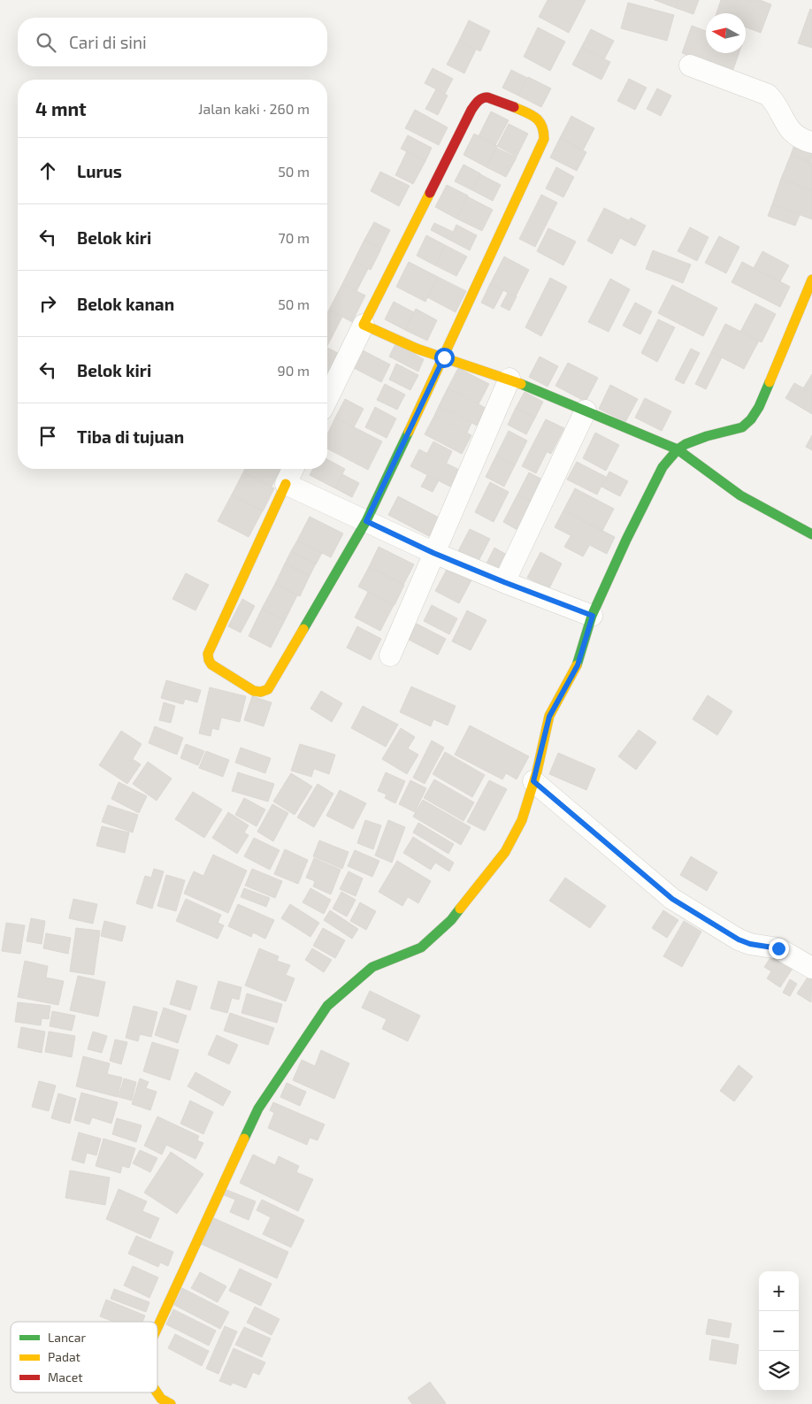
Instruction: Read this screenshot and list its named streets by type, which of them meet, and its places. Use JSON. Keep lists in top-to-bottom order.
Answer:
{
  "legend": ["Lancar", "Padat", "Macet"],
  "north": "left",
  "page": {
    "search": "Cari di sini",
    "heading": ["4 mnt", "Jalan kaki · 260 m"],
    "list": [
      ["Lurus", "50 m"],
      ["Belok kiri", "70 m"],
      ["Belok kanan", "50 m"],
      ["Belok kiri", "90 m"],
      "Tiba di tujuan"
    ],
    "map_buttons": ["+", "−"]
  }
}
